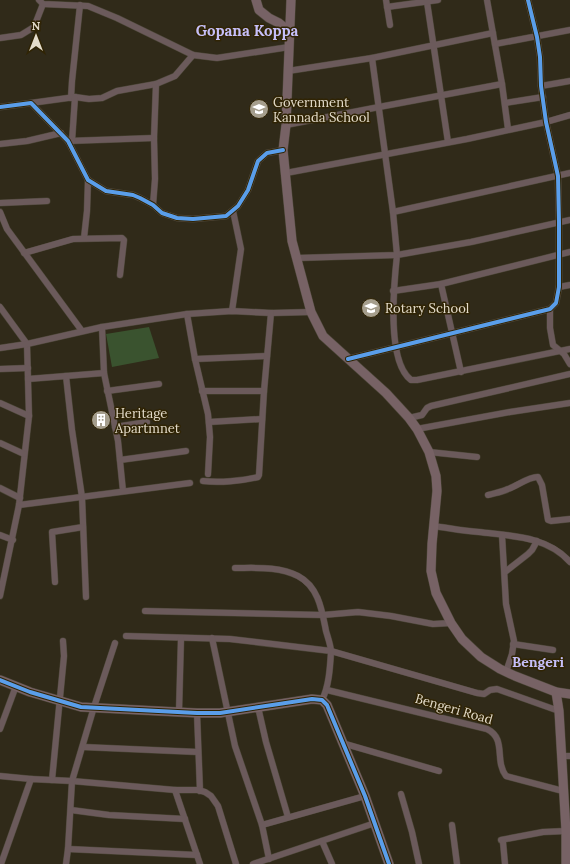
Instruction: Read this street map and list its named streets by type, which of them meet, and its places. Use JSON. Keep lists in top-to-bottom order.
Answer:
{
  "streets": {
    "street": ["Bengeri Road"]
  },
  "districts": ["Gopana Koppa", "Bengeri"],
  "places": {
    "school or university": ["Government Kannada School", "Rotary School"],
    "building": ["Heritage Apartmnet"]
  },
  "north": "top"
}
